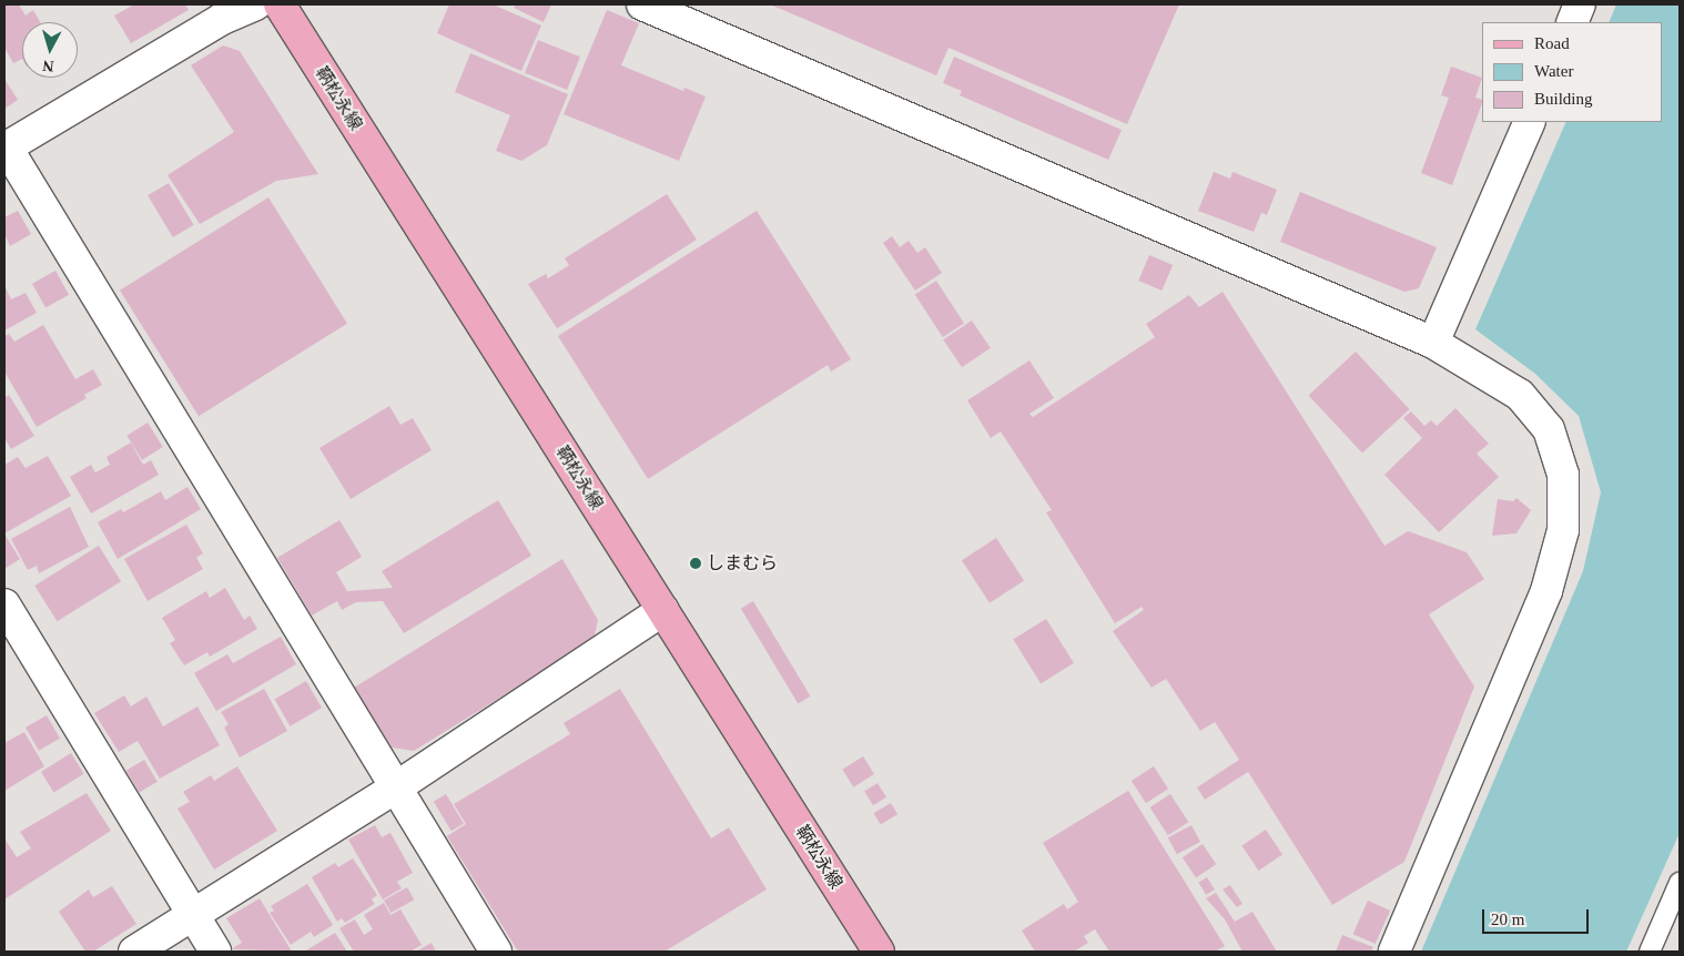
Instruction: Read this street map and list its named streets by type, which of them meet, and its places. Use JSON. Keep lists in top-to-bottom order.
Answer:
{
  "streets": {
    "main road": ["鞆松永線"]
  },
  "places": ["しまむら"],
  "legend": ["Road", "Water", "Building"],
  "scale_bar": "20 m",
  "north": "bottom"
}
